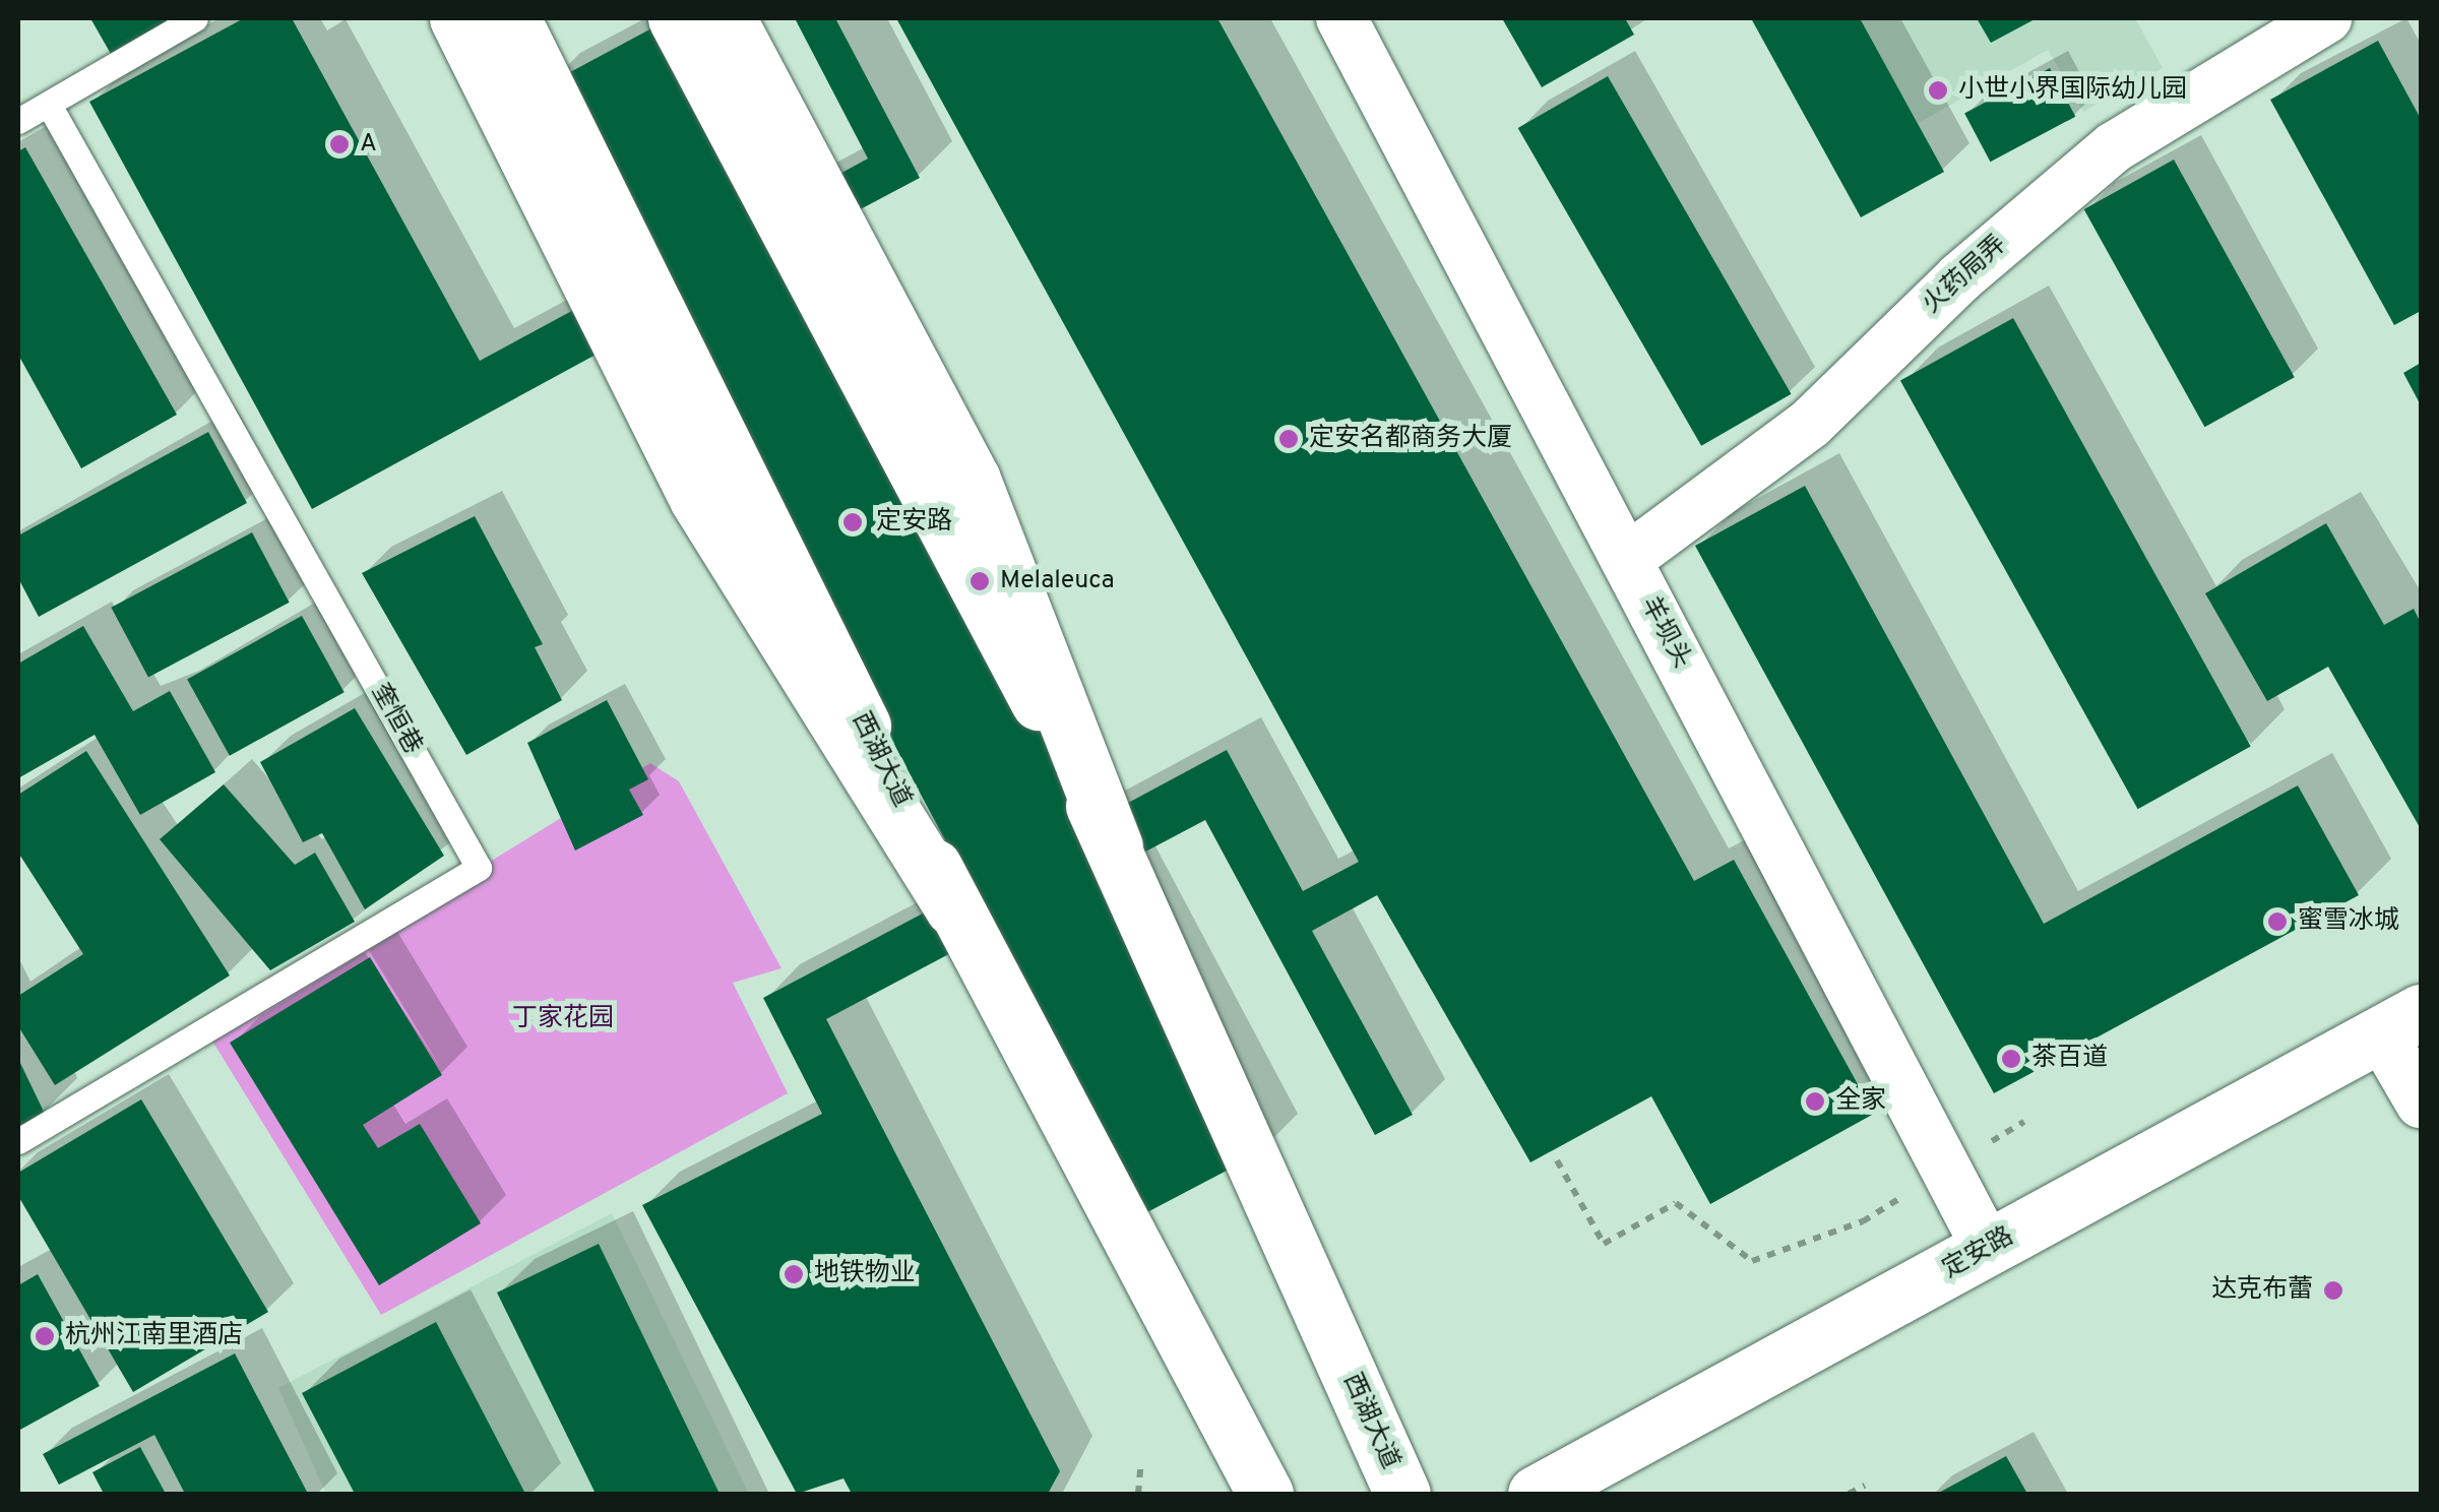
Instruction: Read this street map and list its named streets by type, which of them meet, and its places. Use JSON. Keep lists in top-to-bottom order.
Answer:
{
  "streets": {
    "main road": ["西湖大道", "定安路"],
    "street": ["火药局弄", "羊坝头"],
    "lane": ["奎恒巷"]
  },
  "crossings": [
    ["火药局弄", "羊坝头"],
    ["羊坝头", "定安路"]
  ],
  "parks": ["丁家花园"],
  "places": [
    "小世小界国际幼儿园",
    "A",
    "定安名都商务大厦",
    "定安路",
    "Melaleuca",
    "蜜雪冰城",
    "茶百道",
    "全家",
    "地铁物业",
    "达克布蕾",
    "杭州江南里酒店"
  ]
}
